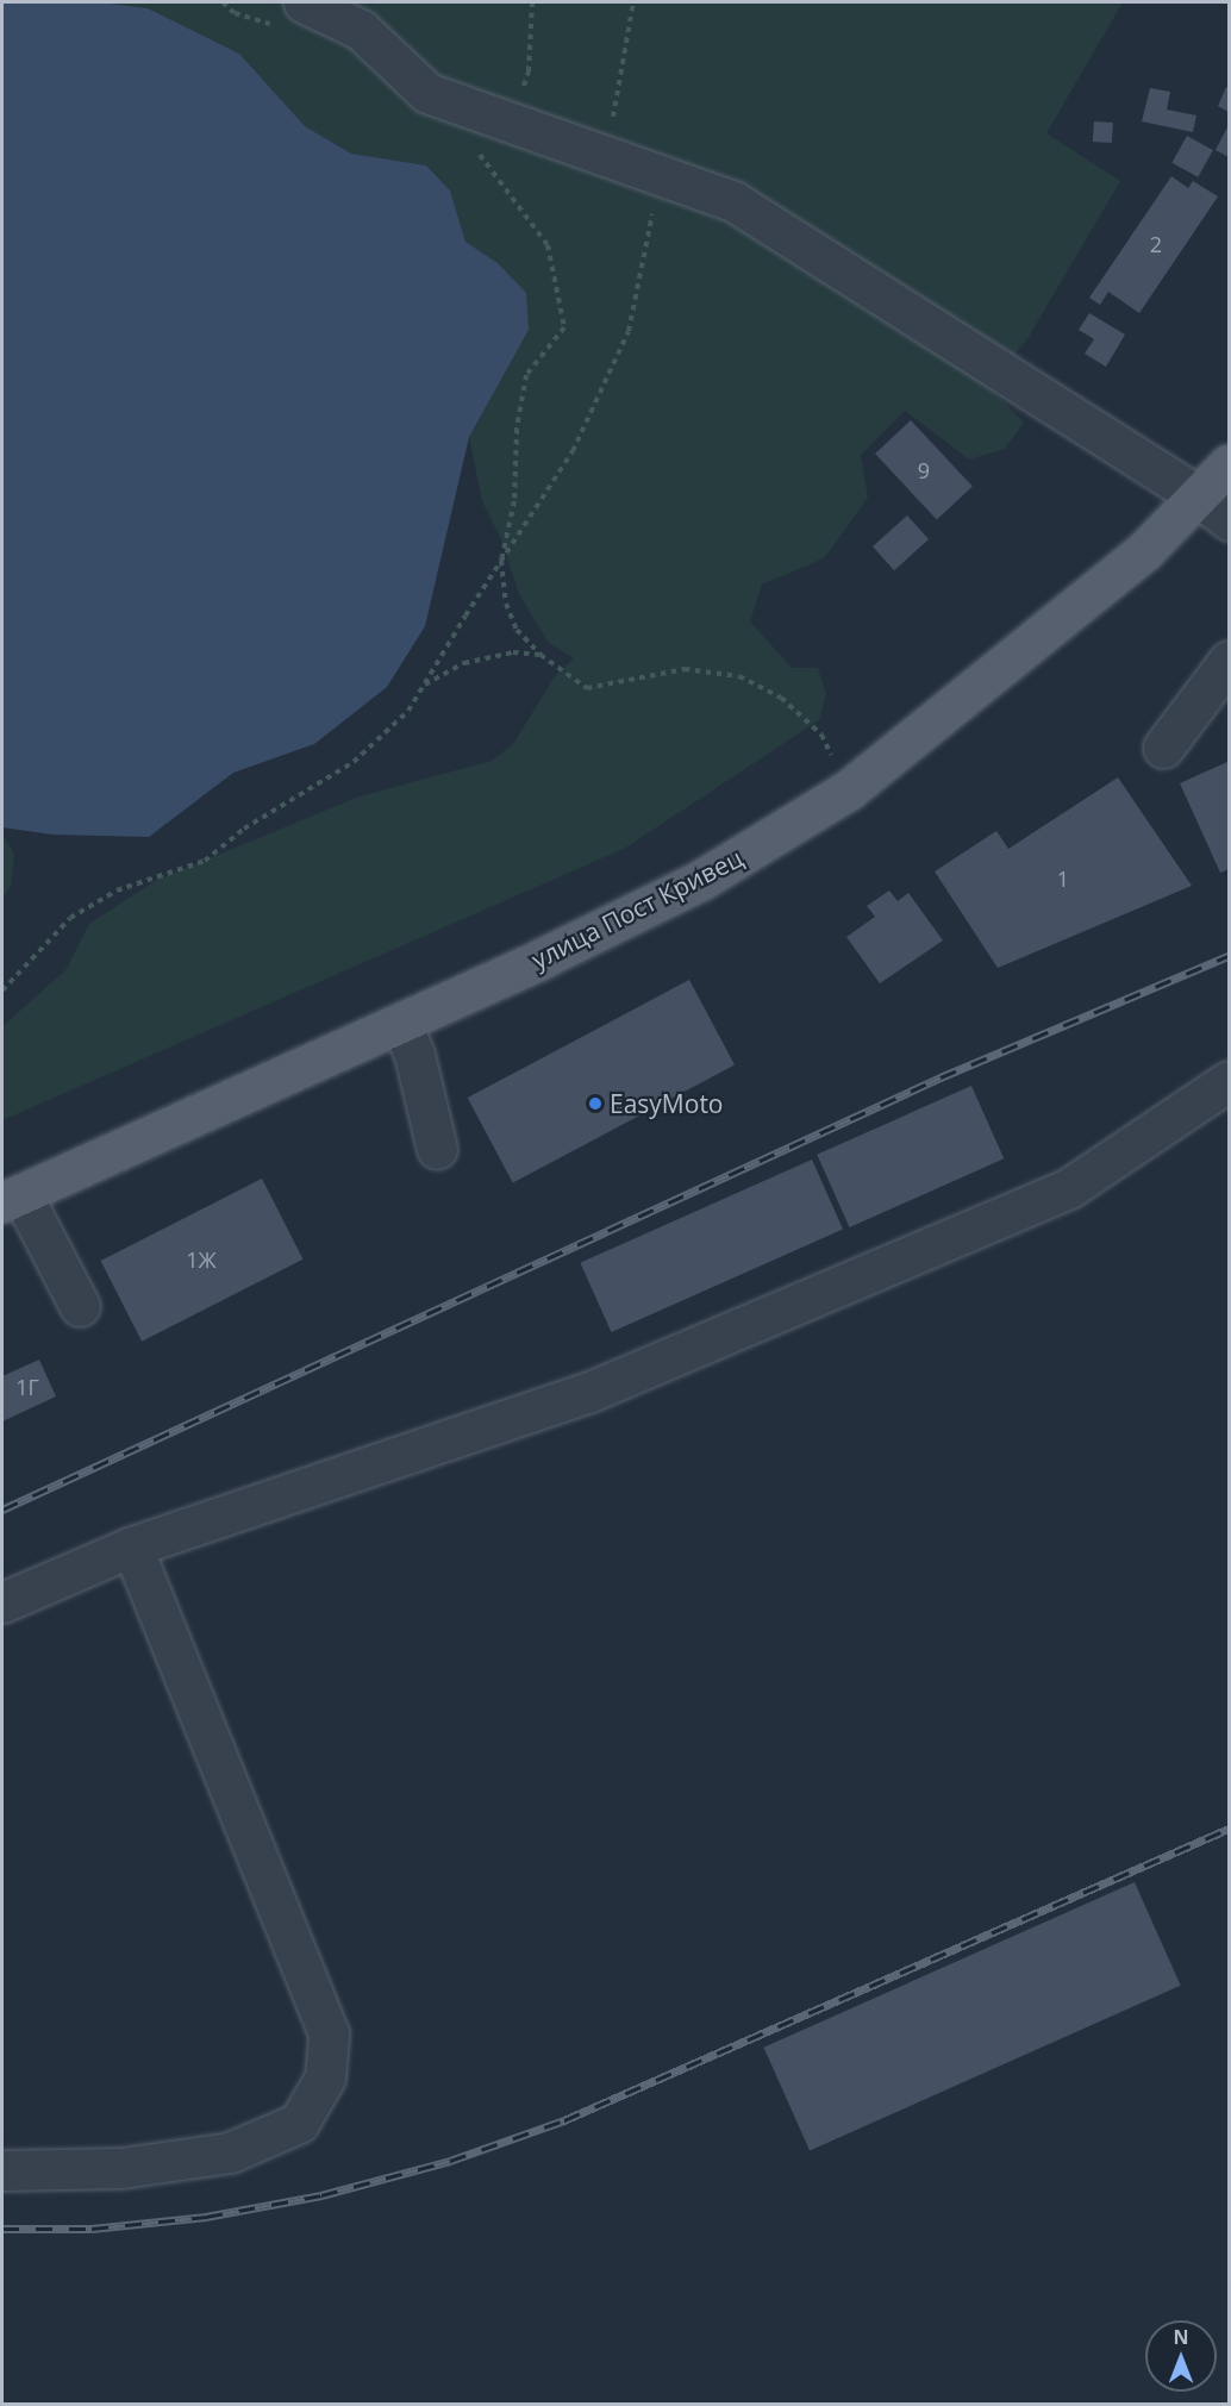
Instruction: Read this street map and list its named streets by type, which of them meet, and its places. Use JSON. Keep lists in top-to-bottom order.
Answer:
{
  "streets": {
    "main road": ["улица Пост Кривец"]
  },
  "places": ["EasyMoto"],
  "house_numbers": [
    "2",
    "9",
    "1",
    "1Ж",
    "1Г"
  ],
  "north": "top"
}
